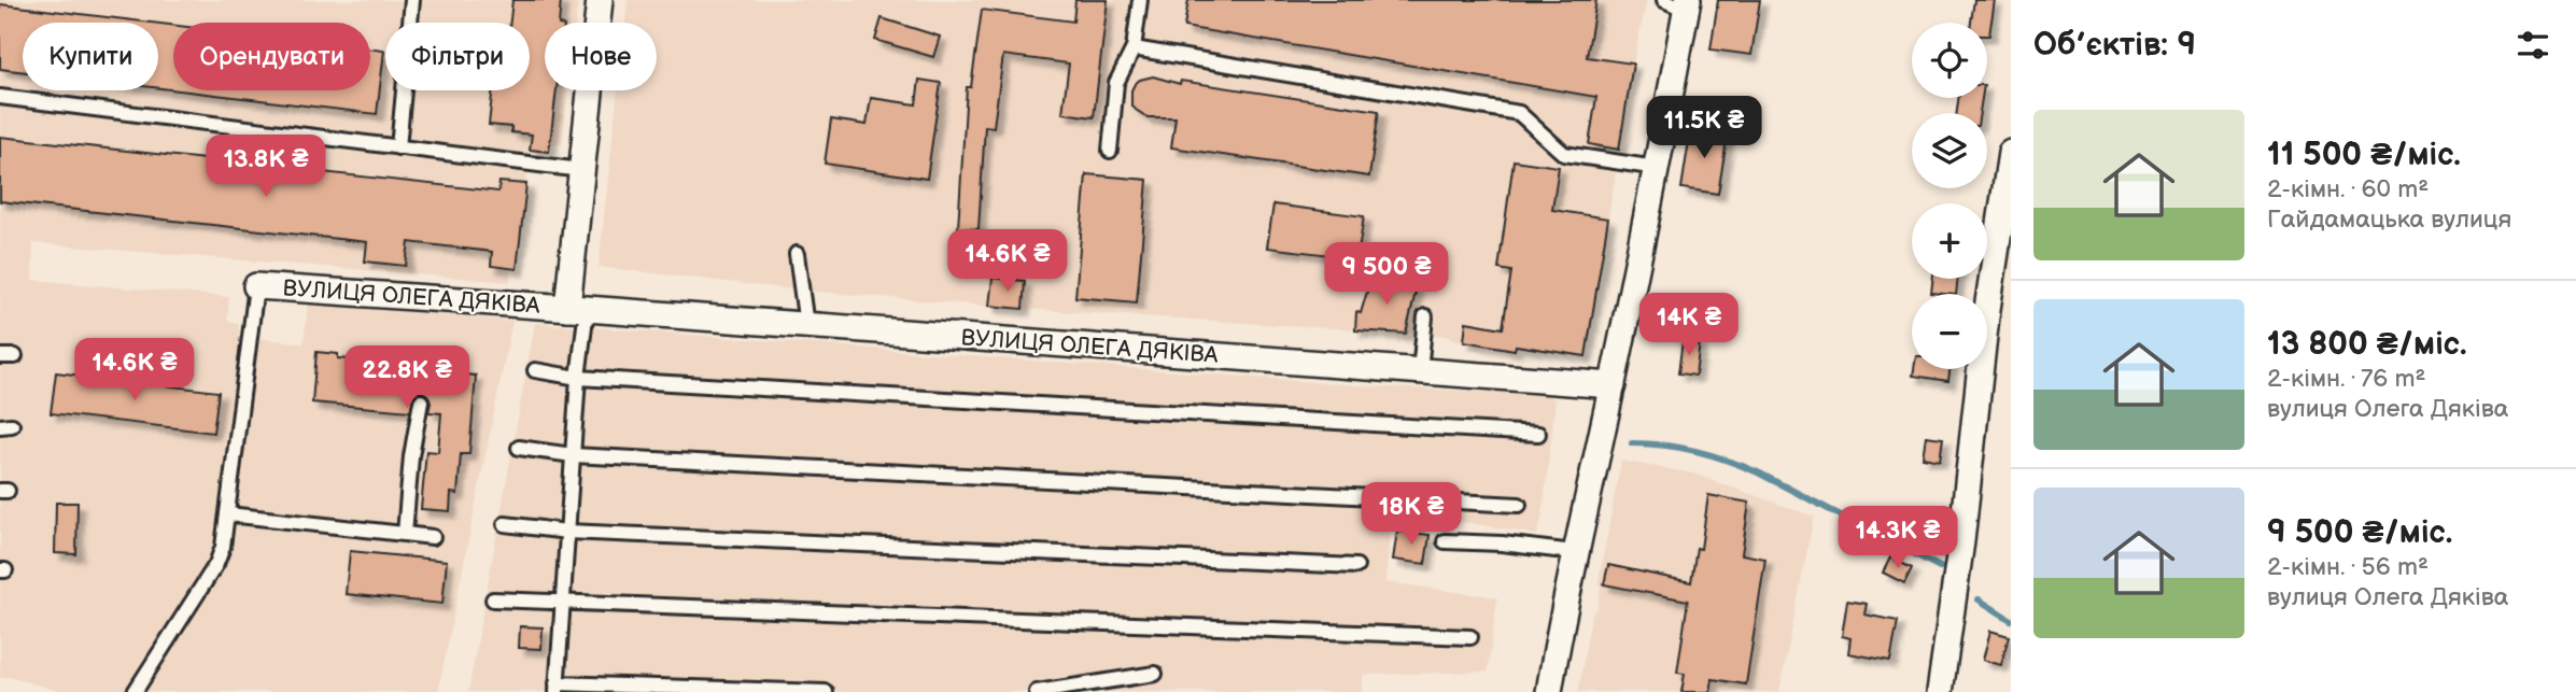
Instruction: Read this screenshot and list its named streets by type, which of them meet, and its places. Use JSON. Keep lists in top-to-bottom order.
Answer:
{
  "streets": {
    "street": ["ВУЛИЦЯ ОЛЕГА ДЯКІВА"]
  },
  "page": {
    "heading": "Об’єктів: 9",
    "map_buttons": ["+", "−"],
    "chip": [
      "Купити",
      "Орендувати",
      "Фільтри",
      "Нове"
    ],
    "list": [
      {
        "name": "11 500 ₴/міс.",
        "note": "2-кімн. · 60 m² · Гайдамацька вулиця"
      },
      {
        "name": "13 800 ₴/міс.",
        "note": "2-кімн. · 76 m² · вулиця Олега Дяківа"
      },
      {
        "name": "9 500 ₴/міс.",
        "note": "2-кімн. · 56 m² · вулиця Олега Дяківа"
      }
    ],
    "price": [
      "11.5K ₴",
      "13.8K ₴",
      "14.6K ₴",
      "9 500 ₴",
      "14K ₴",
      "14.6K ₴",
      "22.8K ₴",
      "18K ₴",
      "14.3K ₴"
    ]
  }
}
